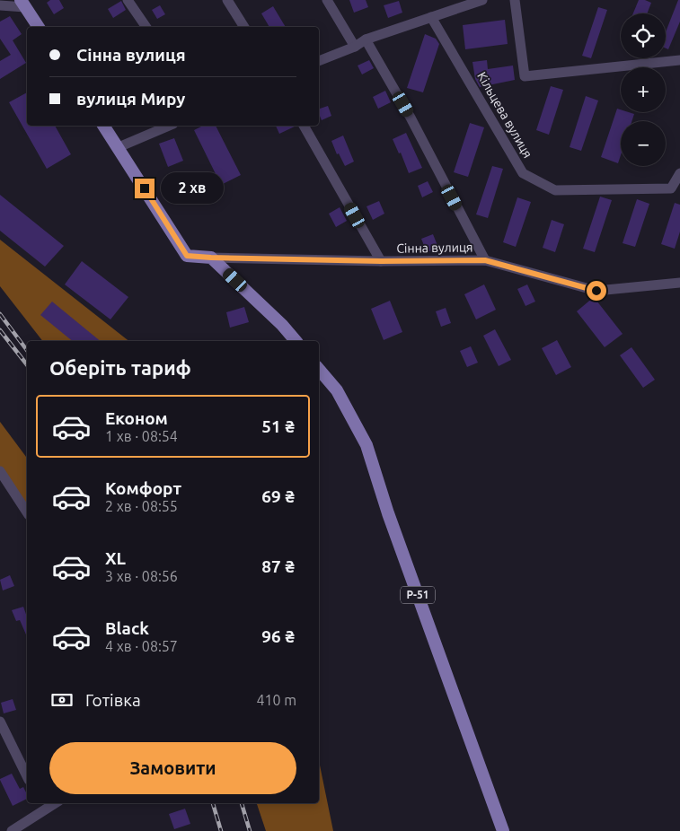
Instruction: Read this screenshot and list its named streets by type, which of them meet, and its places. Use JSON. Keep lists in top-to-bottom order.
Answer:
{
  "streets": {
    "main road": ["Р-51"],
    "street": ["Кільцева вулиця", "Сінна вулиця"]
  },
  "page": {
    "map_buttons": ["+", "−"],
    "banner": ["Сінна вулиця", "вулиця Миру"],
    "bubble": "2 хв",
    "heading": "Оберіть тариф",
    "list": [
      {
        "name": "Економ",
        "note": "1 хв · 08:54",
        "value": "51 ₴"
      },
      {
        "name": "Комфорт",
        "note": "2 хв · 08:55",
        "value": "69 ₴"
      },
      {
        "name": "XL",
        "note": "3 хв · 08:56",
        "value": "87 ₴"
      },
      {
        "name": "Black",
        "note": "4 хв · 08:57",
        "value": "96 ₴"
      }
    ],
    "pay": ["Готівка", "410 m"],
    "buttons": "Замовити"
  }
}
